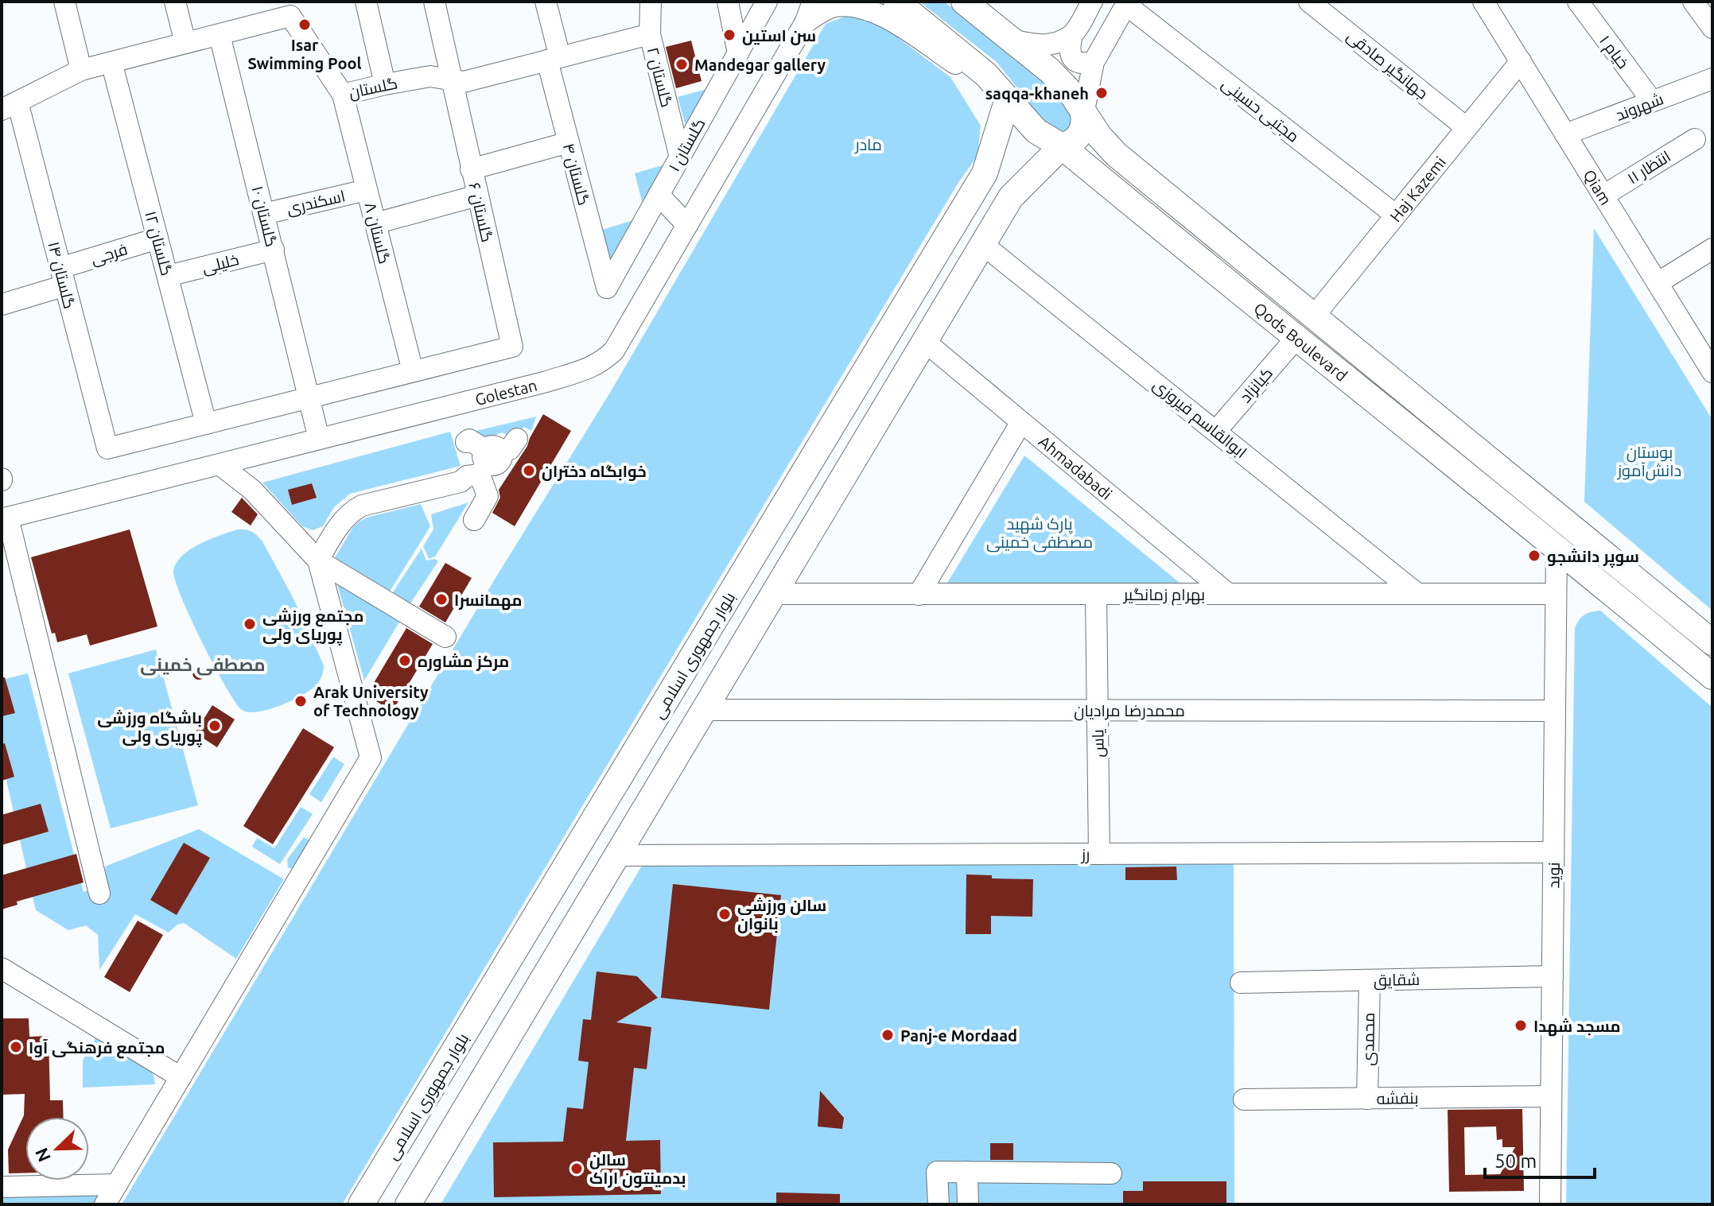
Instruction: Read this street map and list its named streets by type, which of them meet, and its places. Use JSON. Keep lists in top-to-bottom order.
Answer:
{
  "streets": {
    "main road": ["Qods Boulevard", "بلوار جمهوری اسلامی"],
    "street": [
      "خیام ۱",
      "جهانگیر صادقی",
      "گلستان ۲",
      "گلستان",
      "شهروند",
      "مجتبی حسینی",
      "گلستان ۱",
      "انتظار ۱۱",
      "گلستان ۴",
      "Qiam",
      "Haj Kazemi",
      "اسکندری",
      "گلستان ۶",
      "گلستان ۱۰",
      "گلستان ۸",
      "گلستان ۱۲",
      "فرجی",
      "خلیلی",
      "گلستان ۱۴",
      "کیانزاد",
      "Golestan",
      "ابوالقاسم فیروزی",
      "Ahmadabadi",
      "بهرام زمانگیر",
      "محمدرضا مرادیان",
      "یاس",
      "رز",
      "نوید",
      "شقایق",
      "محمدی",
      "بنفشه"
    ]
  },
  "crossings": [
    ["خیام ۱", "شهروند"],
    ["جهانگیر صادقی", "Haj Kazemi"],
    ["گلستان ۲", "گلستان"],
    ["گلستان ۲", "گلستان ۱"],
    ["گلستان", "گلستان ۴"],
    ["گلستان", "گلستان ۶"],
    ["گلستان", "گلستان ۱۰"],
    ["گلستان", "گلستان ۸"],
    ["گلستان", "گلستان ۱۲"],
    ["گلستان", "گلستان ۱۴"],
    ["شهروند", "Qiam"],
    ["مجتبی حسینی", "Haj Kazemi"],
    ["گلستان ۱", "گلستان ۴"],
    ["انتظار ۱۱", "Qiam"],
    ["Qiam", "Haj Kazemi"],
    ["Haj Kazemi", "Qods Boulevard"],
    ["اسکندری", "گلستان ۱۰"],
    ["اسکندری", "گلستان ۸"],
    ["گلستان ۶", "گلستان ۸"],
    ["گلستان ۱۰", "خلیلی"],
    ["گلستان ۱۰", "Golestan"],
    ["گلستان ۱۲", "فرجی"],
    ["گلستان ۱۲", "خلیلی"],
    ["گلستان ۱۲", "گلستان ۱۴"],
    ["فرجی", "گلستان ۱۴"],
    ["Qods Boulevard", "کیانزاد"],
    ["Qods Boulevard", "بلوار جمهوری اسلامی"],
    ["Qods Boulevard", "نوید"],
    ["کیانزاد", "ابوالقاسم فیروزی"],
    ["ابوالقاسم فیروزی", "بهرام زمانگیر"],
    ["Ahmadabadi", "بهرام زمانگیر"],
    ["بهرام زمانگیر", "یاس"],
    ["بهرام زمانگیر", "نوید"],
    ["محمدرضا مرادیان", "یاس"],
    ["محمدرضا مرادیان", "نوید"],
    ["یاس", "رز"],
    ["رز", "نوید"],
    ["نوید", "شقایق"],
    ["نوید", "بنفشه"],
    ["شقایق", "محمدی"],
    ["محمدی", "بنفشه"]
  ],
  "districts": ["مصطفی خمینی"],
  "parks": ["مادر", "بوستان دانش‌آموز", "پارک شهید مصطفی خمینی"],
  "places": [
    "Isar Swimming Pool",
    "سن استین",
    "Mandegar gallery",
    "saqqa-khaneh",
    "خوابگاه دختران",
    "سوپر دانشجو",
    "مهمانسرا",
    "مجتمع ورزشی پوریای ولی",
    "مرکز مشاوره",
    "Arak University of Technology",
    "باشگاه ورزشی پوریای ولی",
    "سالن ورزشی بانوان",
    "مسجد شهدا",
    "Panj-e Mordaad",
    "مجتمع فرهنگی آوا",
    "سالن بدمینتون اراک"
  ],
  "scale_bar": "50 m",
  "north": "bottom left"
}
